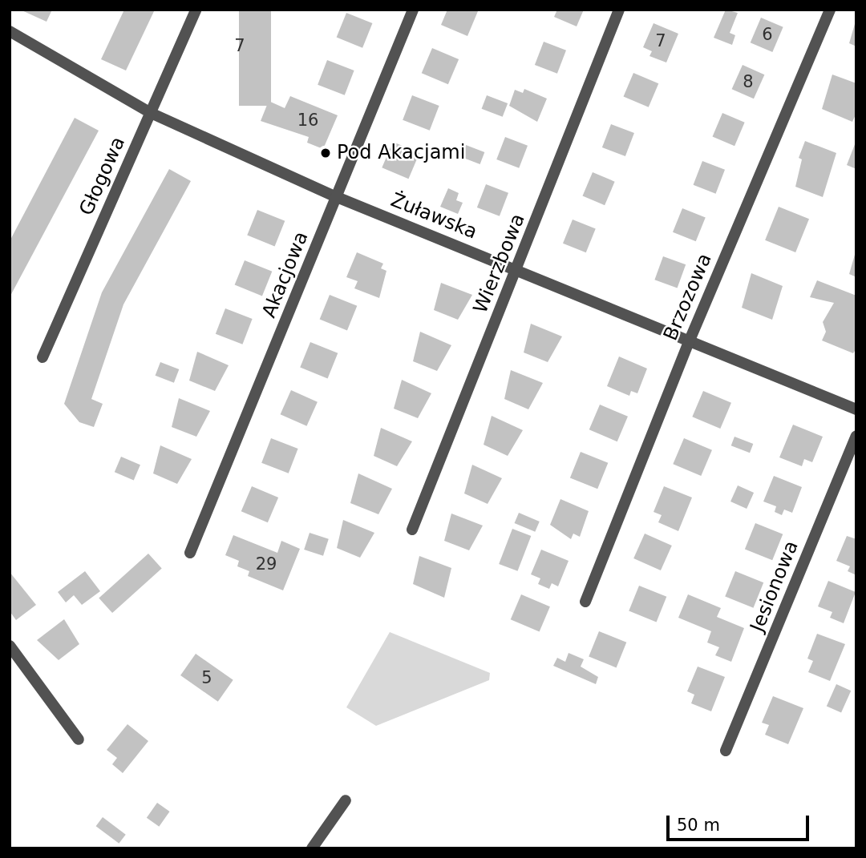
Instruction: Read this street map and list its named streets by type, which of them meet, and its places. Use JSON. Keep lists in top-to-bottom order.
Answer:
{
  "streets": {
    "street": [
      "Głogowa",
      "Żuławska",
      "Wierzbowa",
      "Akacjowa",
      "Brzozowa",
      "Jesionowa"
    ]
  },
  "crossings": [
    ["Głogowa", "Żuławska"],
    ["Żuławska", "Wierzbowa"],
    ["Żuławska", "Akacjowa"],
    ["Żuławska", "Brzozowa"]
  ],
  "places": ["Pod Akacjami"],
  "house_numbers": [
    "6",
    "7",
    "7",
    "8",
    "16",
    "29",
    "5"
  ],
  "scale_bar": "50 m"
}
